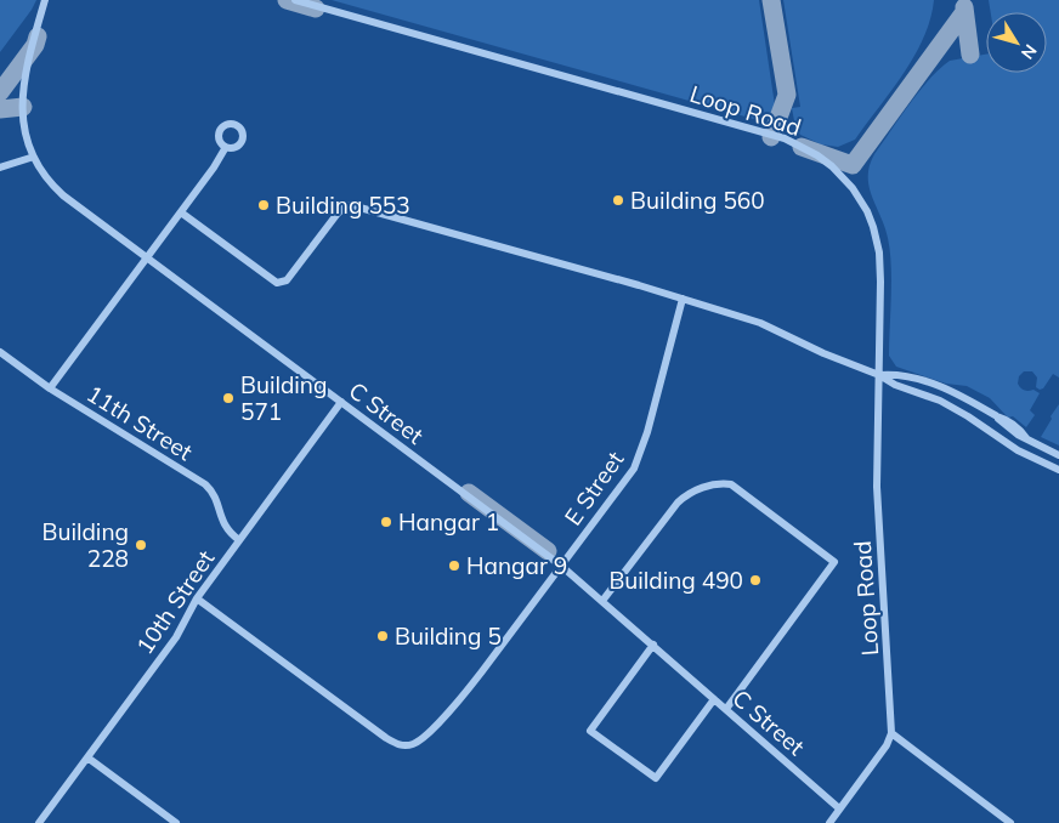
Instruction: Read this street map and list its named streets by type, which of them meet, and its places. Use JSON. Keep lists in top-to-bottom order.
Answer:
{
  "streets": {
    "street": [
      "Loop Road",
      "C Street",
      "11th Street",
      "E Street",
      "10th Street"
    ]
  },
  "crossings": [
    ["C Street", "E Street"],
    ["C Street", "10th Street"],
    ["11th Street", "10th Street"],
    ["E Street", "10th Street"]
  ],
  "places": [
    "Building 560",
    "Building 553",
    "Building 571",
    "Hangar 1",
    "Building 228",
    "Hangar 9",
    "Building 490",
    "Building 5"
  ],
  "north": "bottom right"
}
